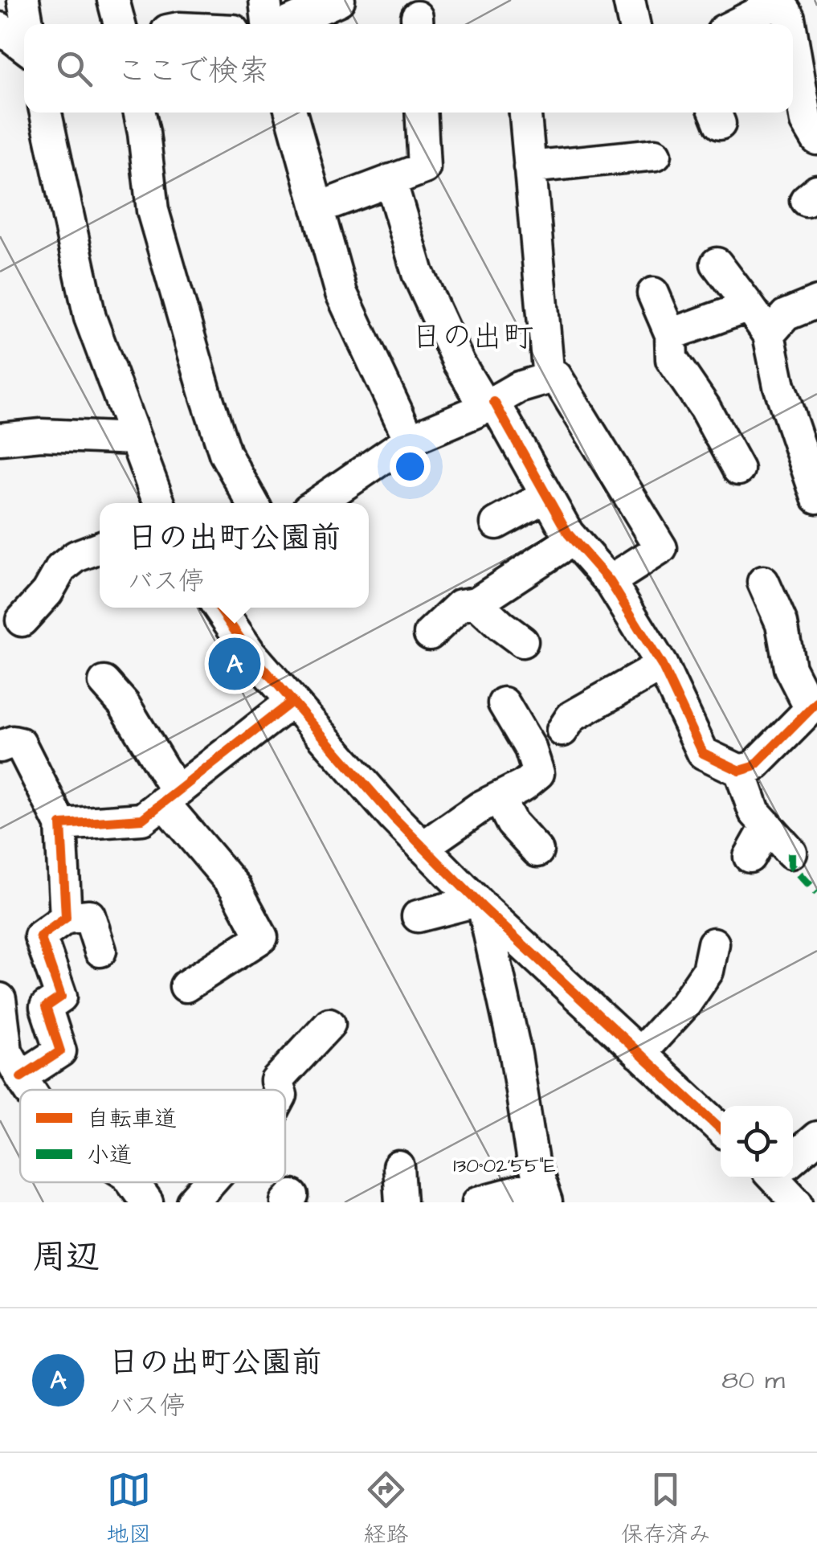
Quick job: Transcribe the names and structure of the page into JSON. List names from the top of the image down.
{
  "districts": ["日の出町"],
  "legend": ["自転車道", "小道"],
  "page": {
    "search": "ここで検索",
    "popup": ["日の出町公園前", "バス停"],
    "pins": "A",
    "heading": "周辺",
    "list": [
      {
        "mark": "A",
        "name": "日の出町公園前",
        "note": "バス停",
        "value": "80 m"
      }
    ],
    "nav": ["地図", "経路", "保存済み"]
  },
  "coordinates": ["130°02'55\"E"]
}
